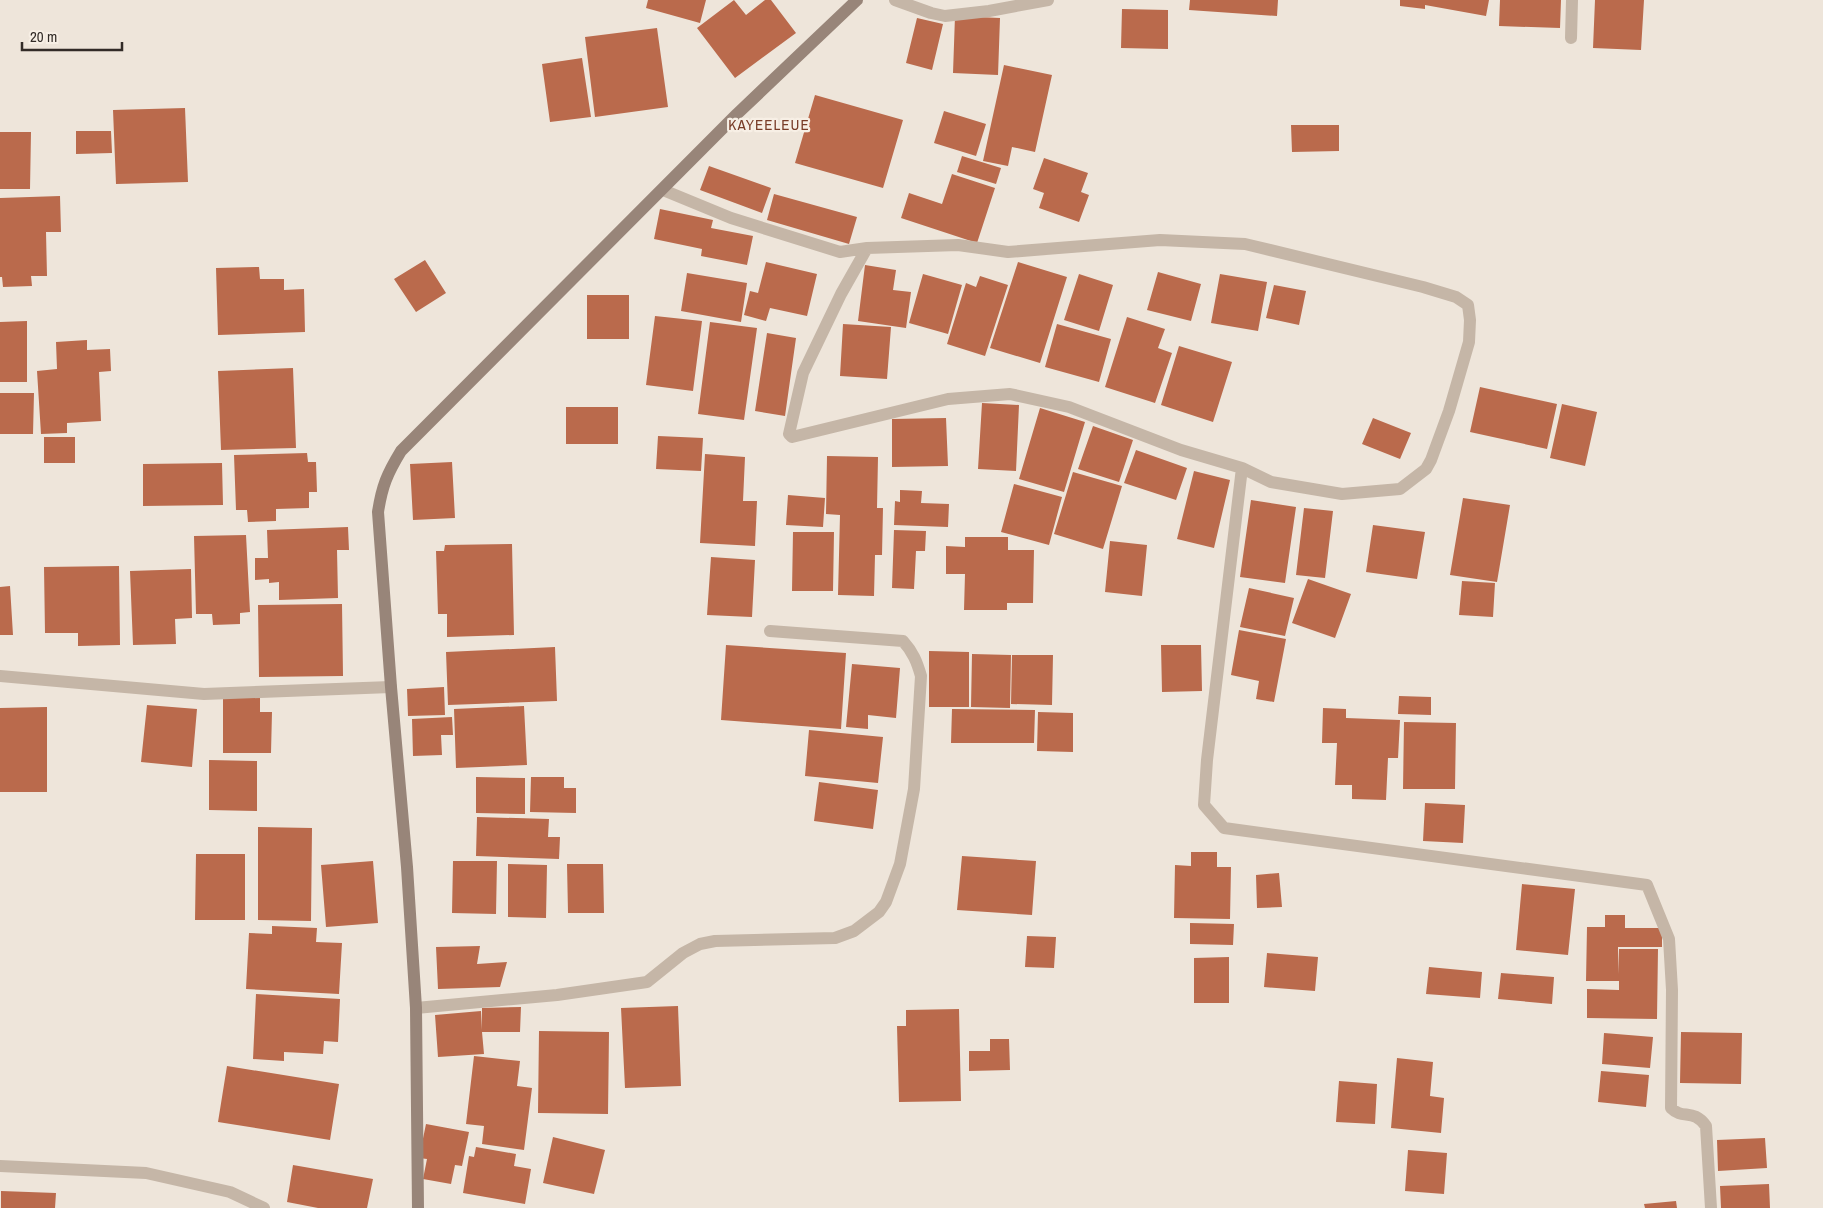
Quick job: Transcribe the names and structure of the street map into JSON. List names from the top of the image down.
{
  "districts": ["KAYEELEUE"],
  "scale_bar": "20 m"
}
